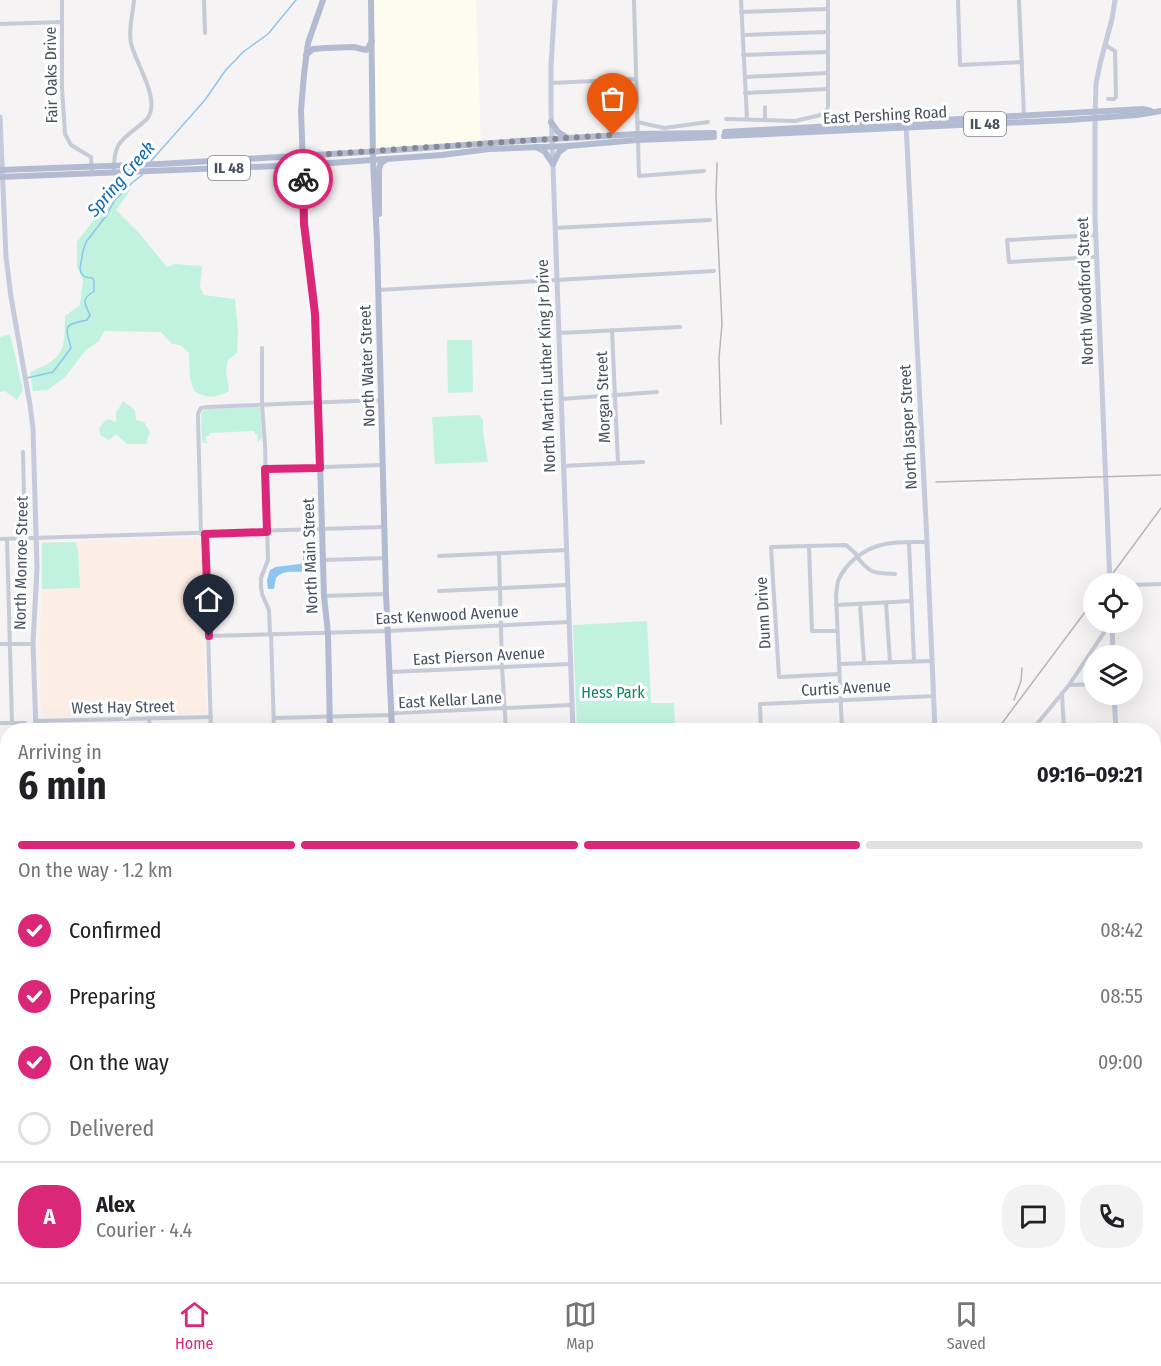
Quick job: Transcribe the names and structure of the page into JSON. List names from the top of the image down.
{
  "streets": {
    "main road": [
      "East Pershing Road",
      "IL 48",
      "North Water Street",
      "North Main Street"
    ],
    "street": [
      "Fair Oaks Drive",
      "North Woodford Street",
      "North Martin Luther King Jr Drive",
      "Morgan Street",
      "North Jasper Street",
      "North Monroe Street",
      "Dunn Drive",
      "East Kenwood Avenue",
      "East Pierson Avenue",
      "Curtis Avenue",
      "East Kellar Lane",
      "West Hay Street"
    ]
  },
  "crossings": [
    ["Fair Oaks Drive", "IL 48"],
    ["East Pershing Road", "North Woodford Street"],
    ["East Pershing Road", "North Jasper Street"],
    ["IL 48", "North Water Street"],
    ["IL 48", "North Martin Luther King Jr Drive"],
    ["IL 48", "North Main Street"],
    ["IL 48", "North Monroe Street"],
    ["North Water Street", "East Kenwood Avenue"],
    ["North Water Street", "East Pierson Avenue"],
    ["North Water Street", "East Kellar Lane"],
    ["North Martin Luther King Jr Drive", "East Kenwood Avenue"],
    ["North Martin Luther King Jr Drive", "East Pierson Avenue"],
    ["North Martin Luther King Jr Drive", "East Kellar Lane"],
    ["North Jasper Street", "Curtis Avenue"],
    ["North Main Street", "East Kenwood Avenue"],
    ["North Main Street", "East Kellar Lane"],
    ["North Monroe Street", "West Hay Street"]
  ],
  "water": ["Spring Creek"],
  "parks": ["Hess Park"],
  "page": {
    "heading": ["6 min", "Arriving in", "09:16–09:21"],
    "panel": ["Alex", "Courier · 4.4"],
    "bar": "On the way · 1.2 km",
    "list": [
      ["Confirmed", "08:42"],
      ["Preparing", "08:55"],
      ["On the way", "09:00"],
      "Delivered"
    ],
    "round": "A",
    "tabs": ["Home", "Map", "Saved"]
  }
}
